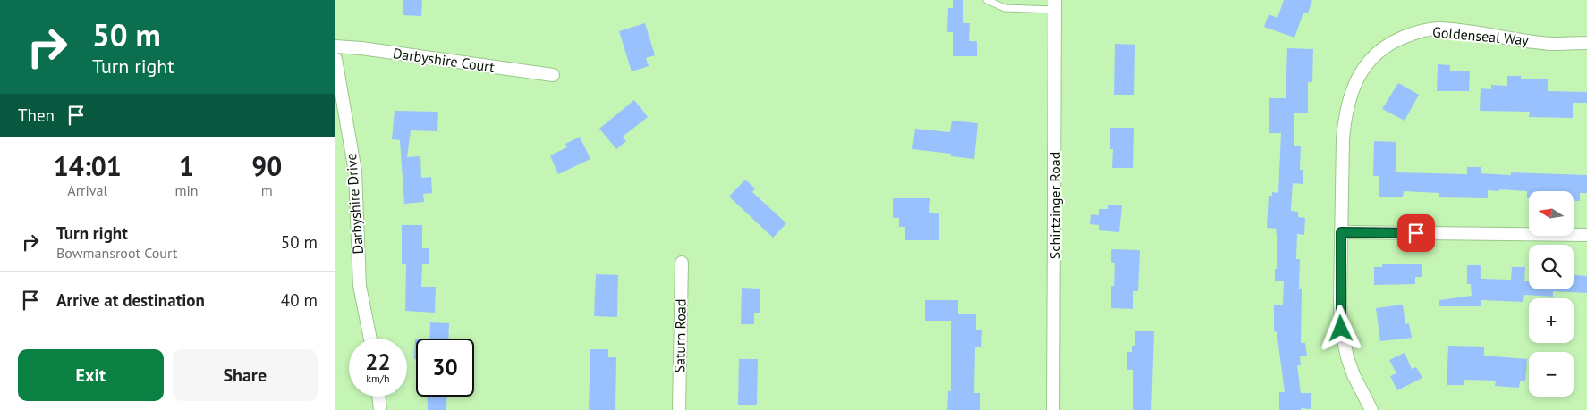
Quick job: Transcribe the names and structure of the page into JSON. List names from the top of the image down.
{
  "streets": {
    "street": [
      "Goldenseal Way",
      "Darbyshire Court",
      "Darbyshire Drive",
      "Schirtzinger Road",
      "Saturn Road"
    ]
  },
  "north": "left",
  "page": {
    "turn": ["50 m", "Turn right"],
    "then": "Then",
    "eta": [
      "14:01",
      "Arrival",
      "1",
      "min",
      "90",
      "m"
    ],
    "map_buttons": ["+", "−"],
    "list": [
      {
        "name": "Turn right",
        "note": "Bowmansroot Court",
        "value": "50 m"
      },
      {
        "name": "Arrive at destination",
        "value": "40 m"
      }
    ],
    "speed": "22 km/h",
    "limit": "30",
    "buttons": ["Exit", "Share"]
  }
}
